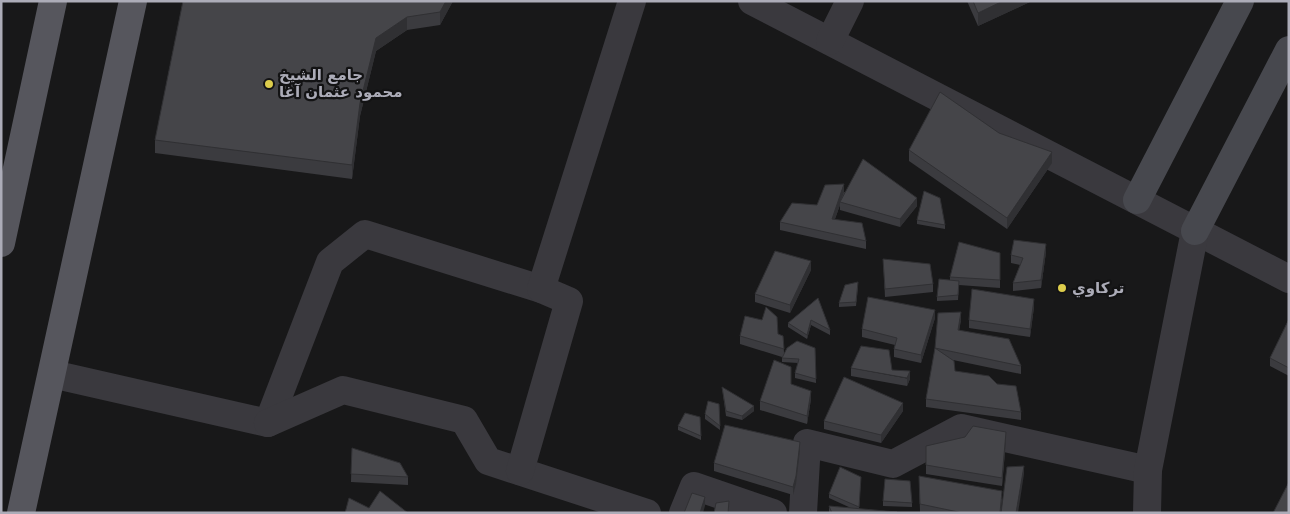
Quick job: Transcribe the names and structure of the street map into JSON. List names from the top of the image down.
{
  "places": ["جامع الشيخ محمود عثمان آغا", "تركاوي"]
}
